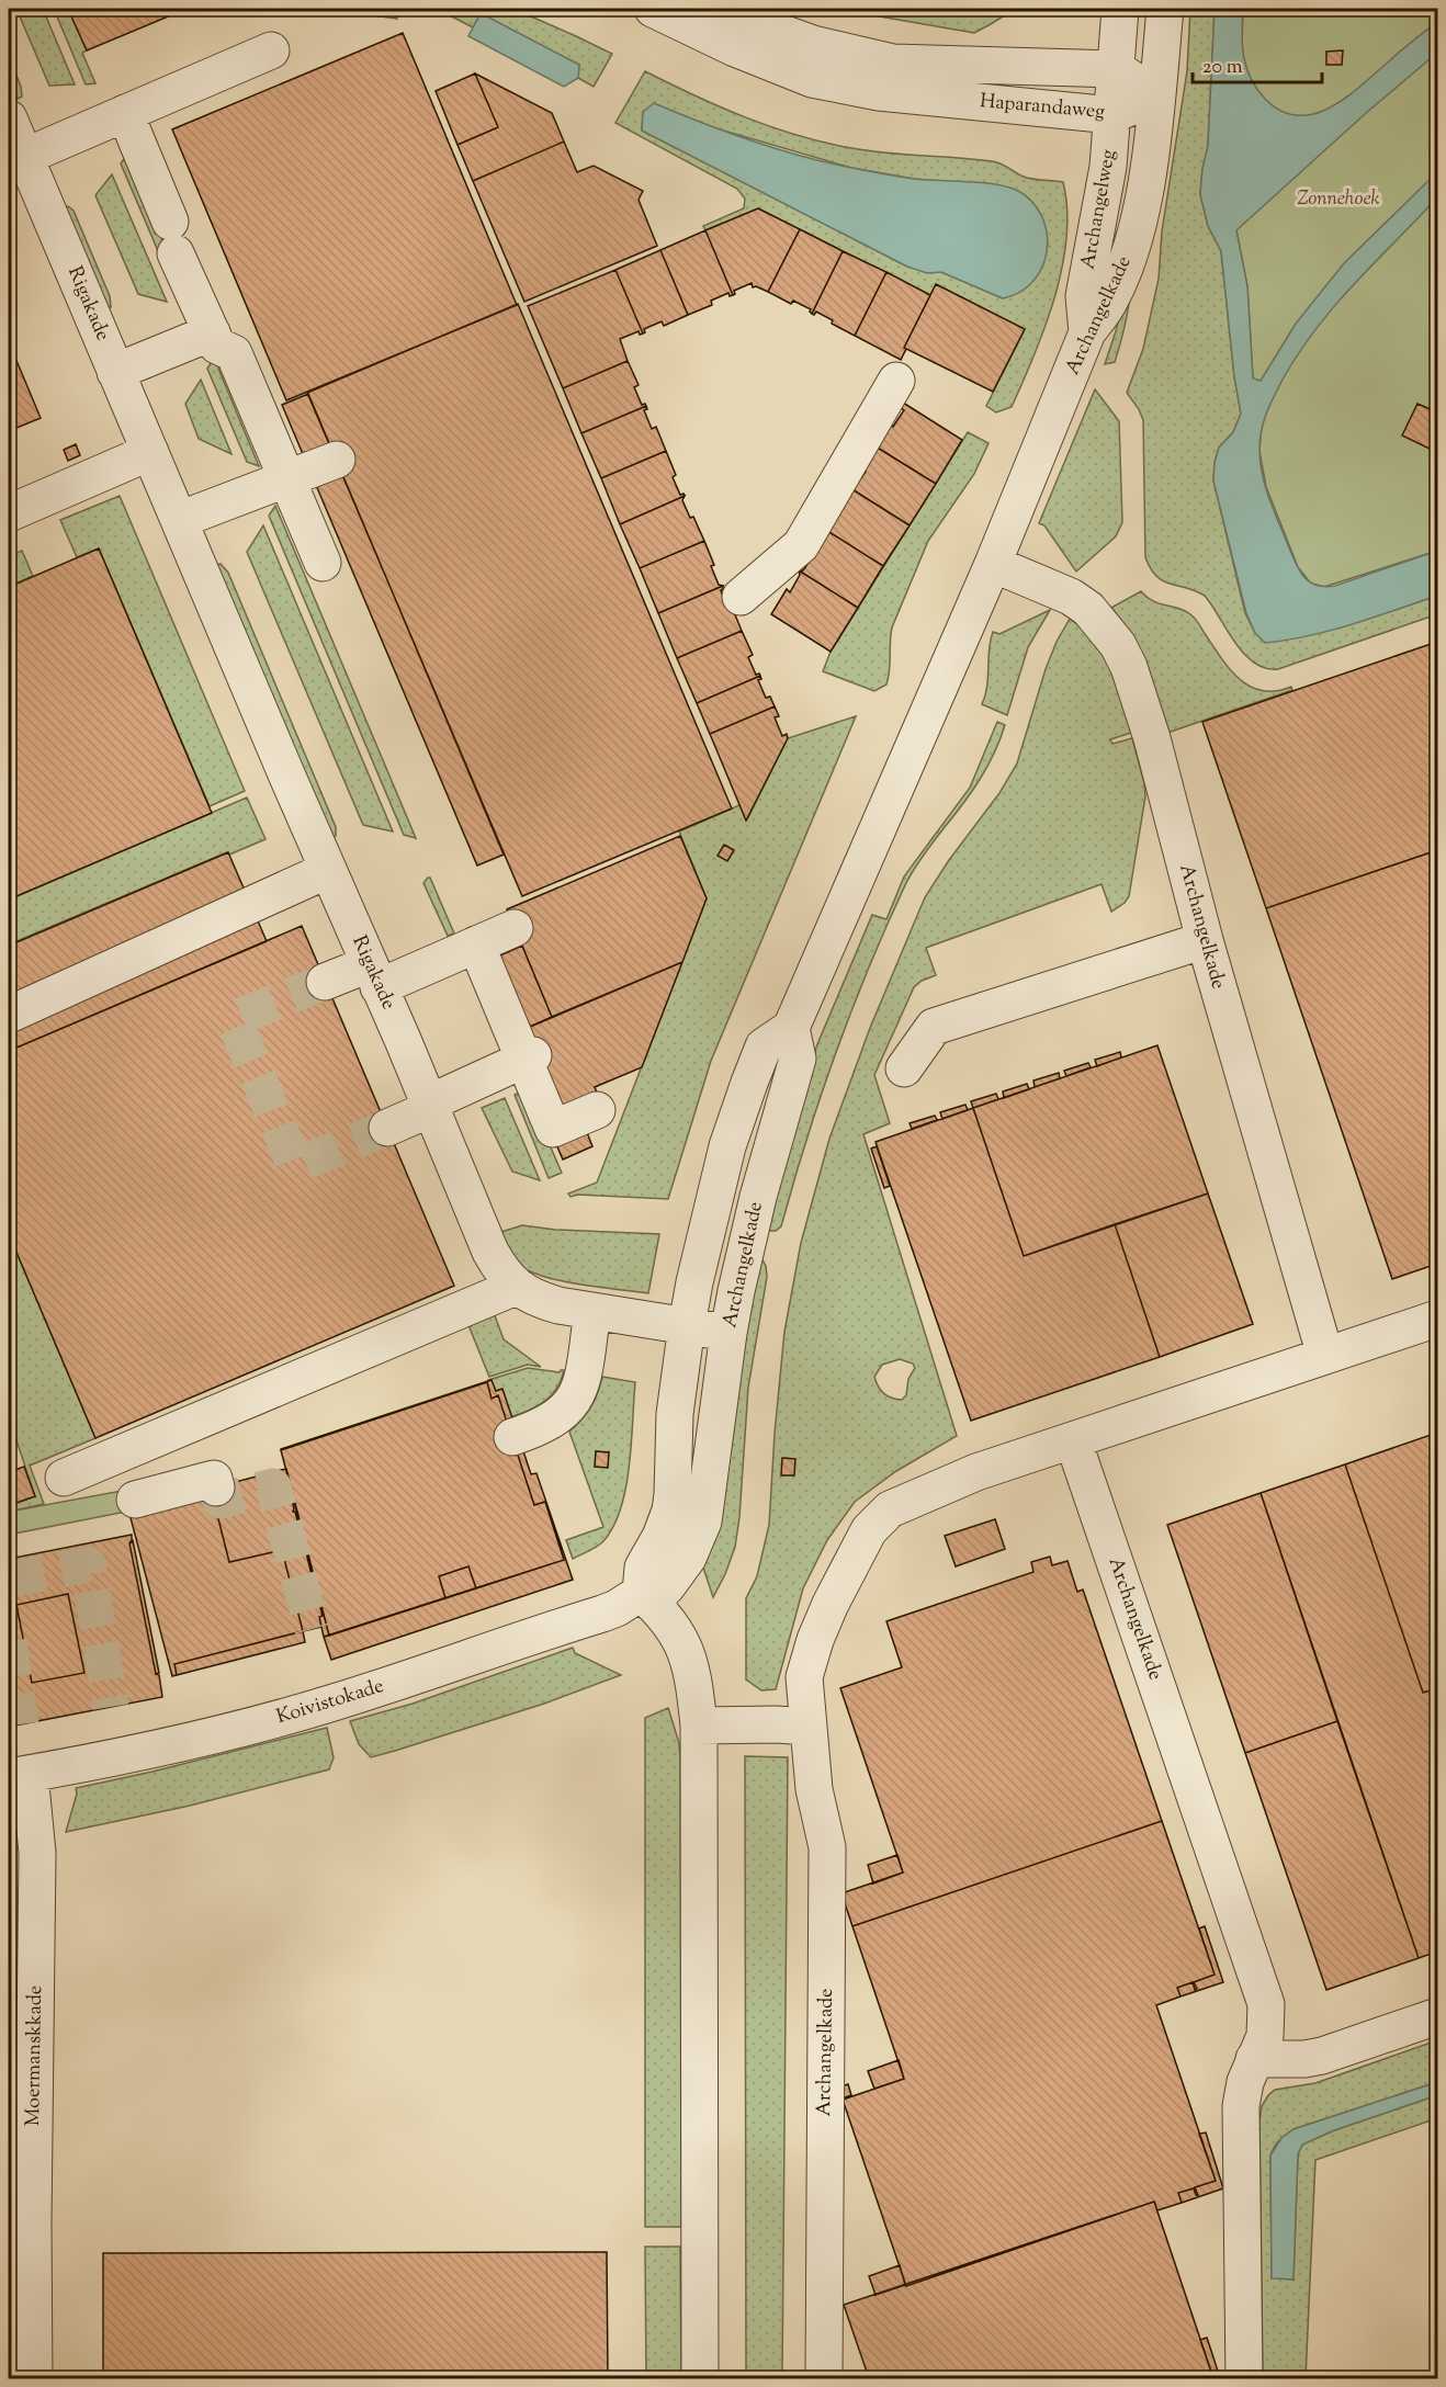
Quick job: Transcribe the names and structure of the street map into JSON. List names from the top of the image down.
{
  "streets": {
    "street": [
      "Haparandaweg",
      "Archangelweg",
      "Rigakade",
      "Archangelkade",
      "Koivistokade",
      "Moermanskkade"
    ]
  },
  "crossings": [
    ["Haparandaweg", "Archangelweg"],
    ["Haparandaweg", "Archangelkade"],
    ["Archangelweg", "Archangelkade"],
    ["Rigakade", "Archangelkade"],
    ["Archangelkade", "Koivistokade"],
    ["Koivistokade", "Moermanskkade"]
  ],
  "parks": ["Zonnehoek"],
  "scale_bar": "20 m"
}
